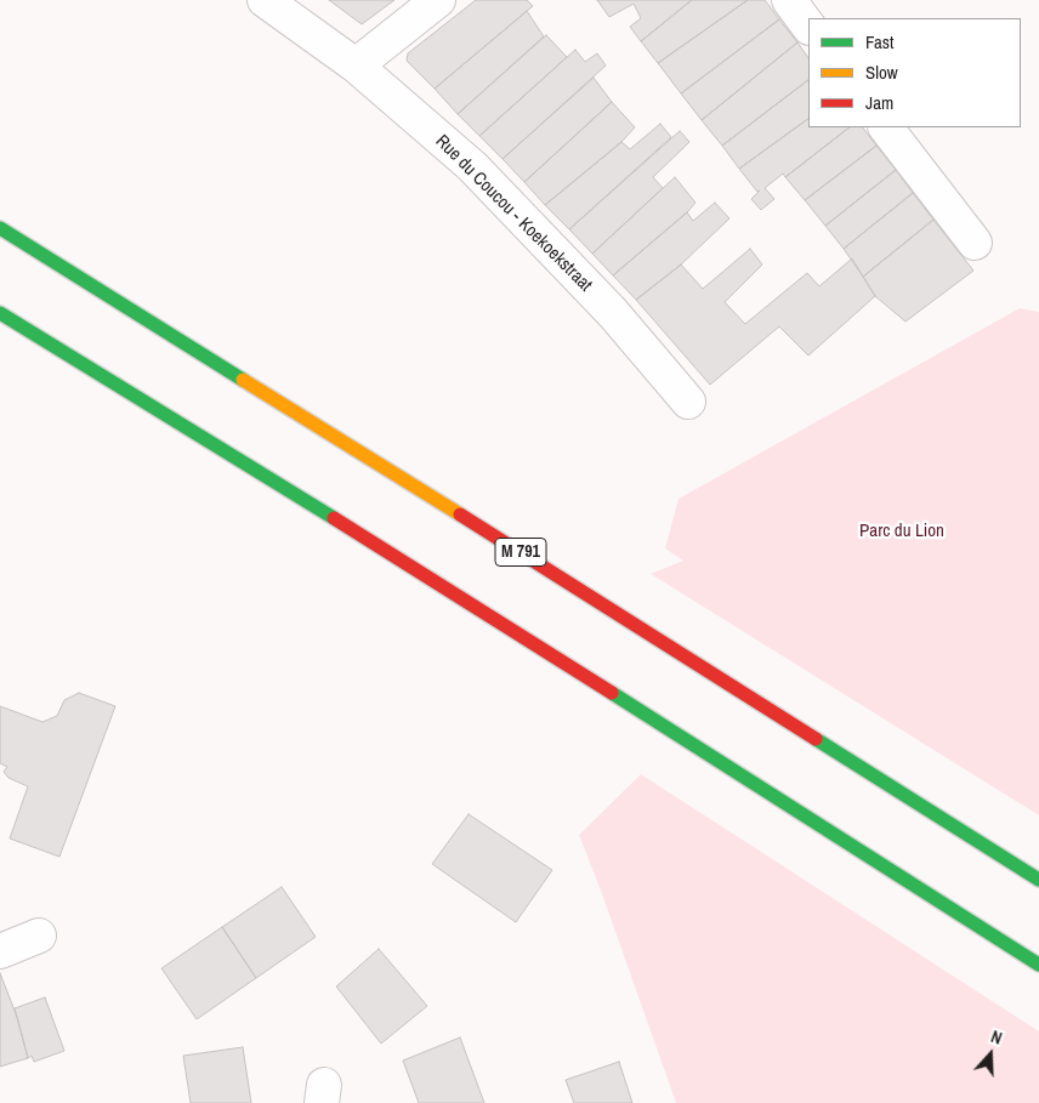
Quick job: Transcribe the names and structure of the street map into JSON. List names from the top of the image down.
{
  "streets": {
    "main road": ["M 791"],
    "street": ["Rue du Coucou - Koekoekstraat"]
  },
  "parks": ["Parc du Lion"],
  "legend": ["Fast", "Slow", "Jam"],
  "north": "top"
}
